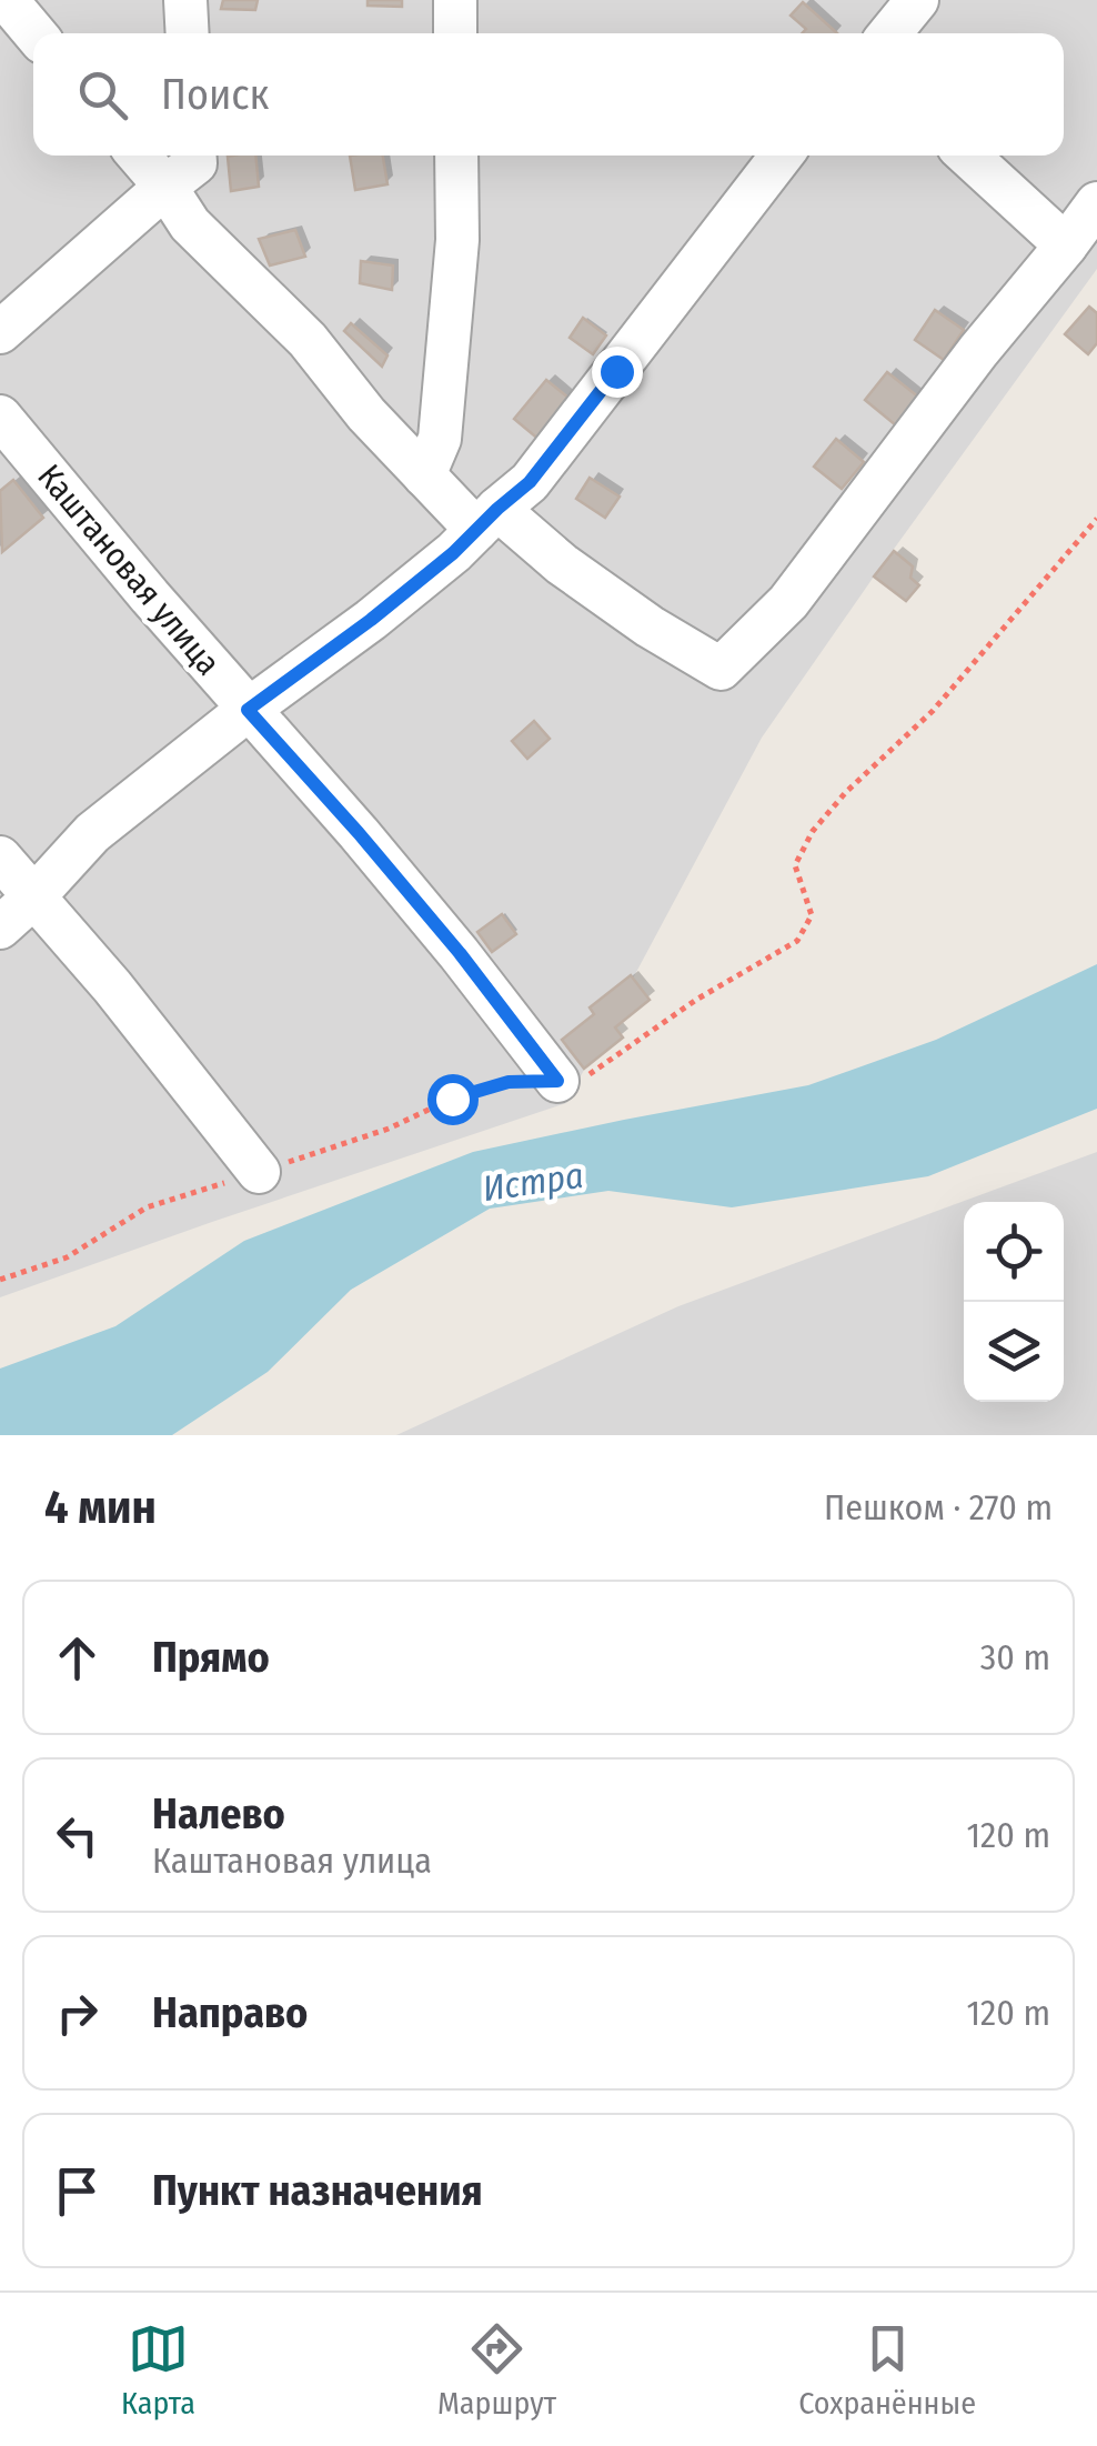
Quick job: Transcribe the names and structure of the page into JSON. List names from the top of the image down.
{
  "streets": {
    "street": ["Каштановая улица"]
  },
  "water": ["Истра"],
  "page": {
    "search": "Поиск",
    "heading": ["4 мин", "Пешком · 270 m"],
    "list": [
      ["Прямо", "30 m"],
      ["Налево", "Каштановая улица", "120 m"],
      ["Направо", "120 m"],
      "Пункт назначения"
    ],
    "nav": ["Карта", "Маршрут", "Сохранённые"]
  }
}
